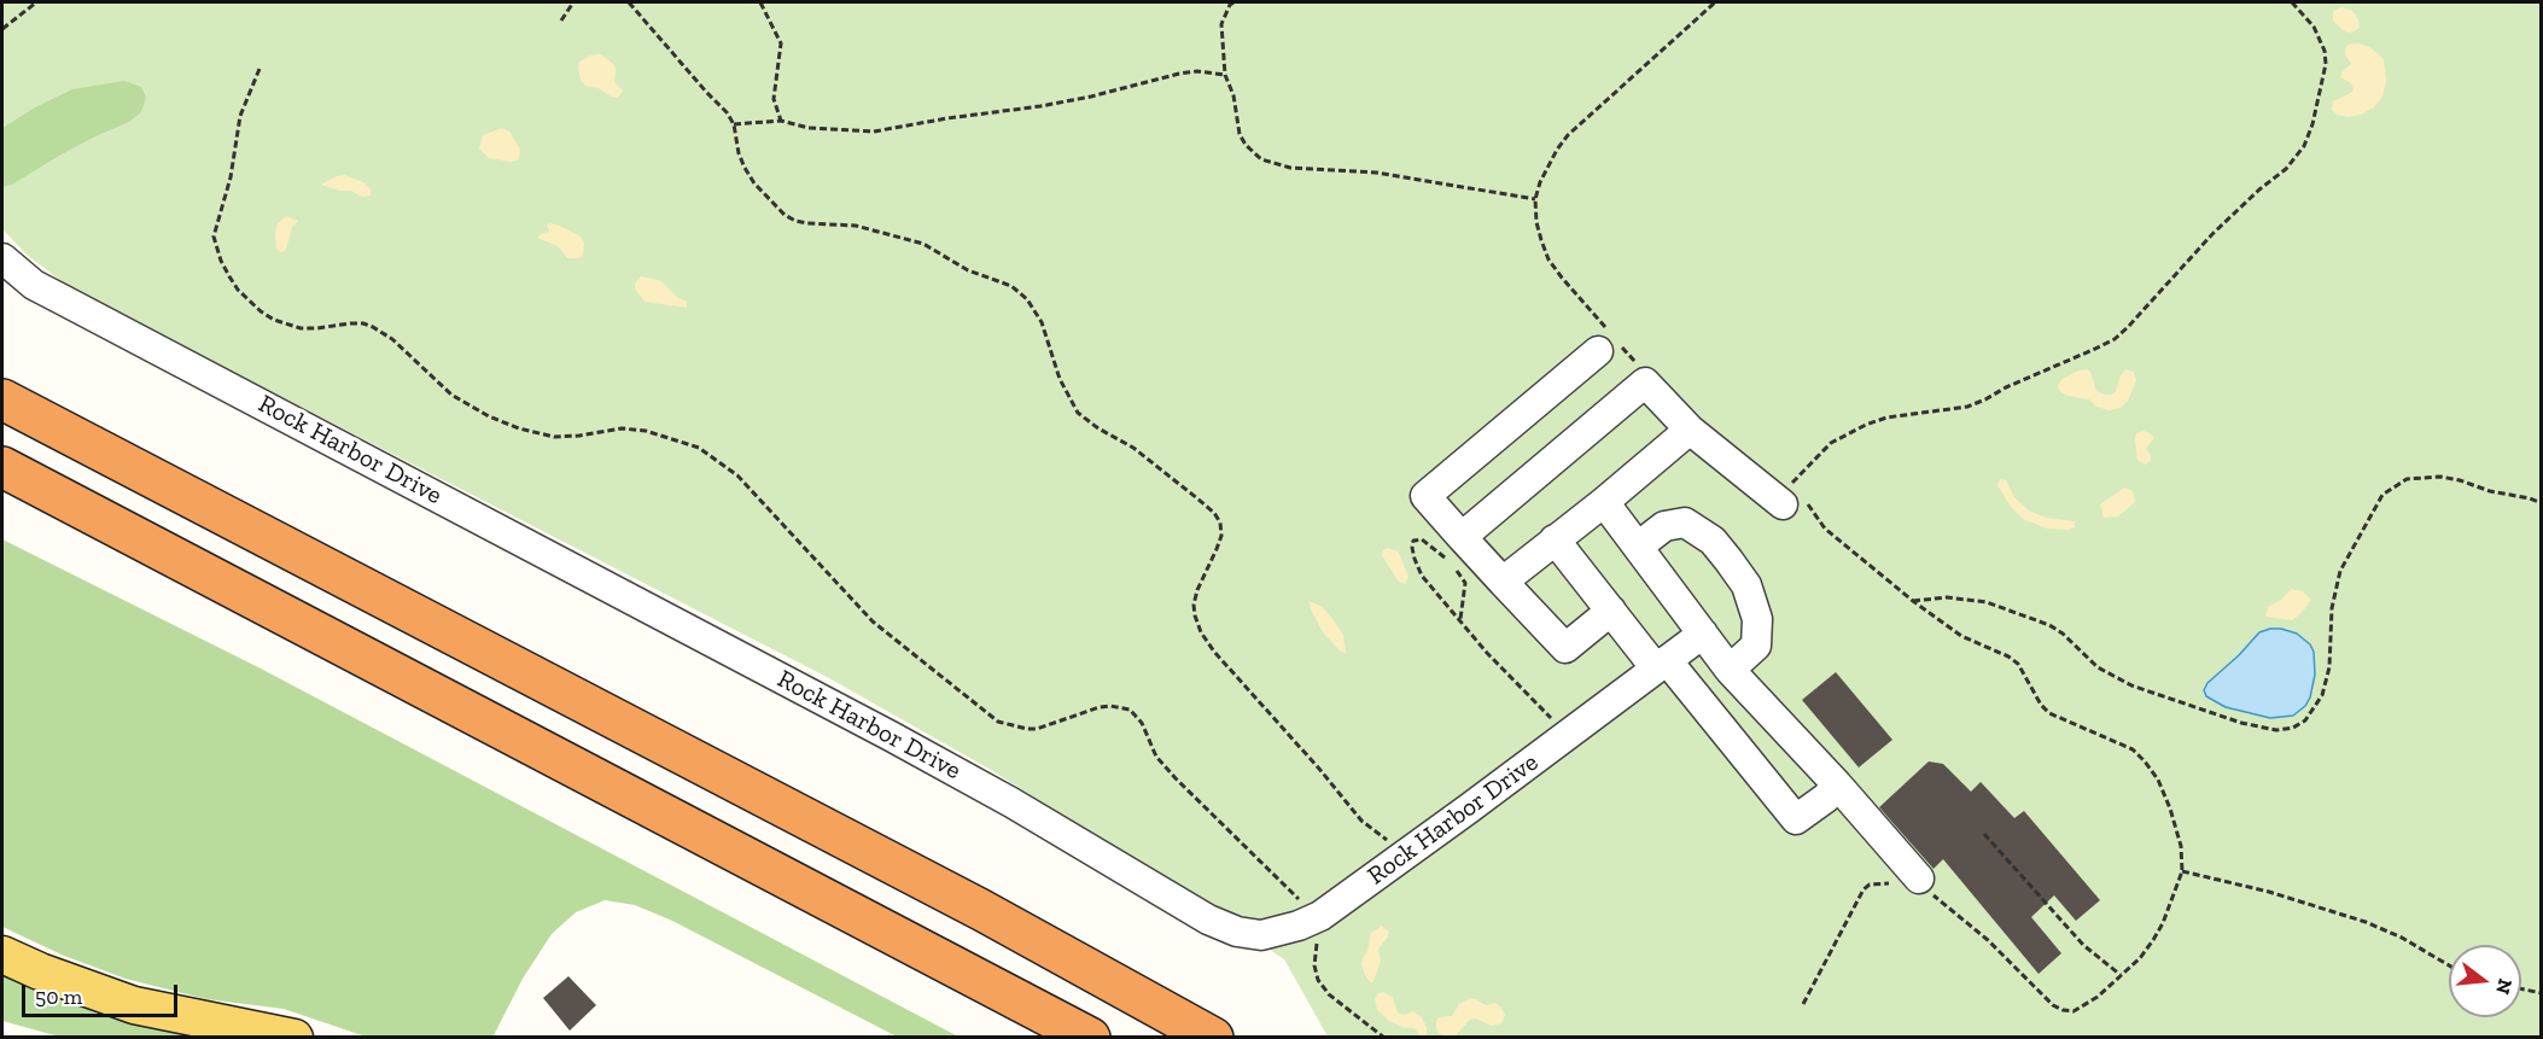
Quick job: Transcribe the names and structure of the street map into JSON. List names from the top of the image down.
{
  "streets": {
    "street": ["Rock Harbor Drive"]
  },
  "scale_bar": "50 m",
  "north": "right"
}
